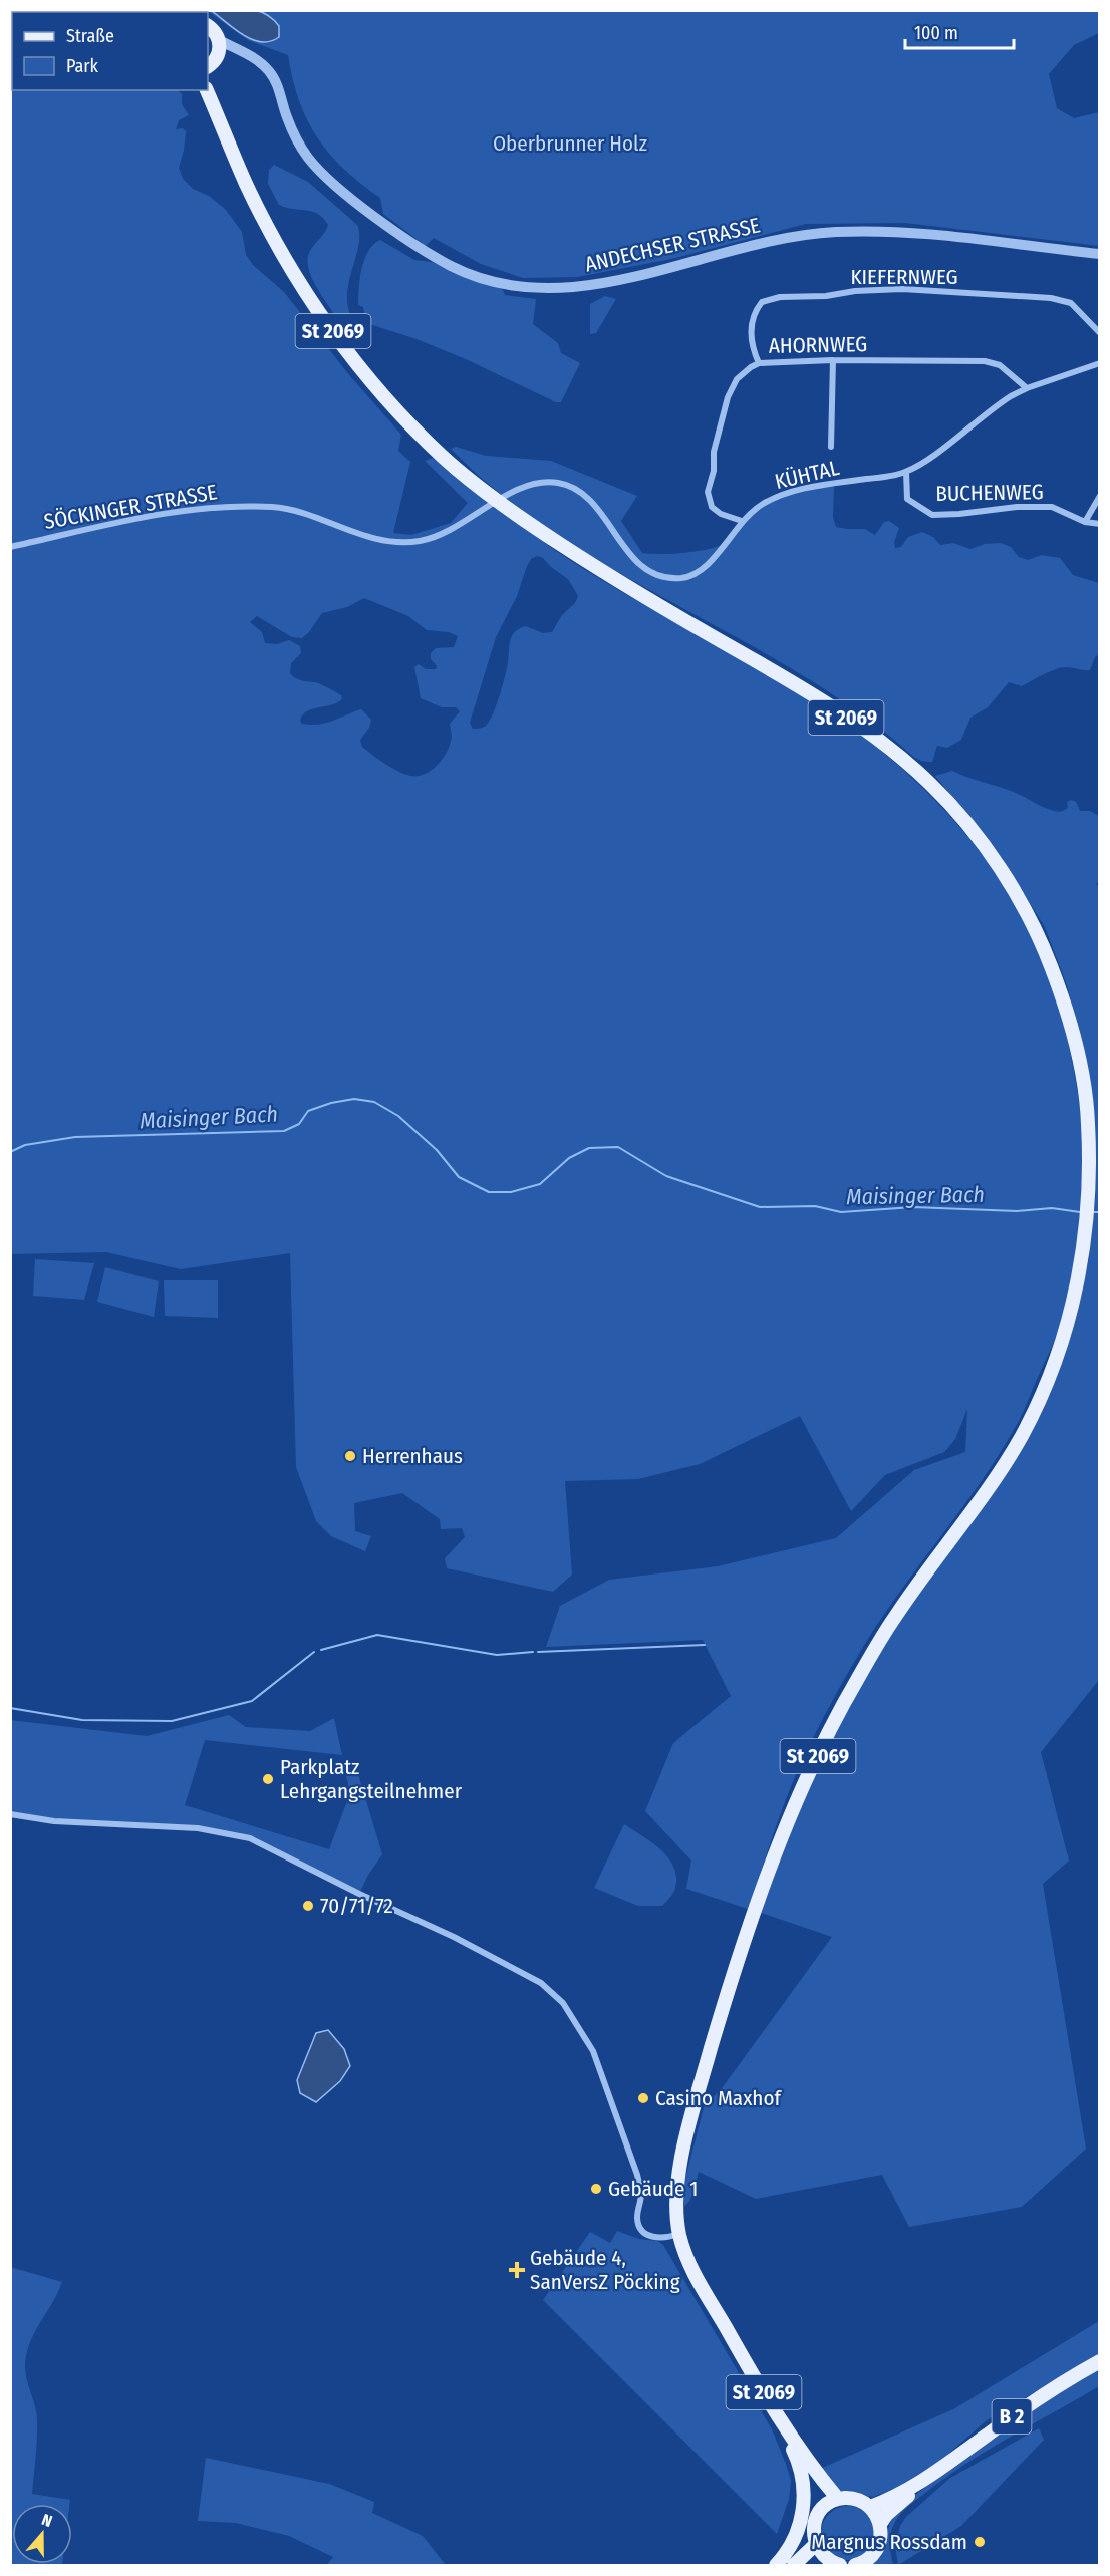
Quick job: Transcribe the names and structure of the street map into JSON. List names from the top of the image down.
{
  "streets": {
    "main road": ["St 2069", "B 2"],
    "street": [
      "ANDECHSER STRASSE",
      "KIEFERNWEG",
      "AHORNWEG",
      "KÜHTAL",
      "BUCHENWEG",
      "SÖCKINGER STRASSE"
    ]
  },
  "crossings": [
    ["KIEFERNWEG", "AHORNWEG"],
    ["AHORNWEG", "KÜHTAL"],
    ["KÜHTAL", "BUCHENWEG"],
    ["KÜHTAL", "SÖCKINGER STRASSE"]
  ],
  "water": ["Maisinger Bach"],
  "parks": ["Oberbrunner Holz"],
  "places": {
    "other": [
      "Herrenhaus",
      "Parkplatz Lehrgangsteilnehmer",
      "70/71/72",
      "Casino Maxhof",
      "Gebäude 1",
      "Margnus Rossdam"
    ],
    "health": ["Gebäude 4, SanVersZ Pöcking"]
  },
  "legend": ["Straße", "Park"],
  "scale_bar": "100 m",
  "north": "top"
}
